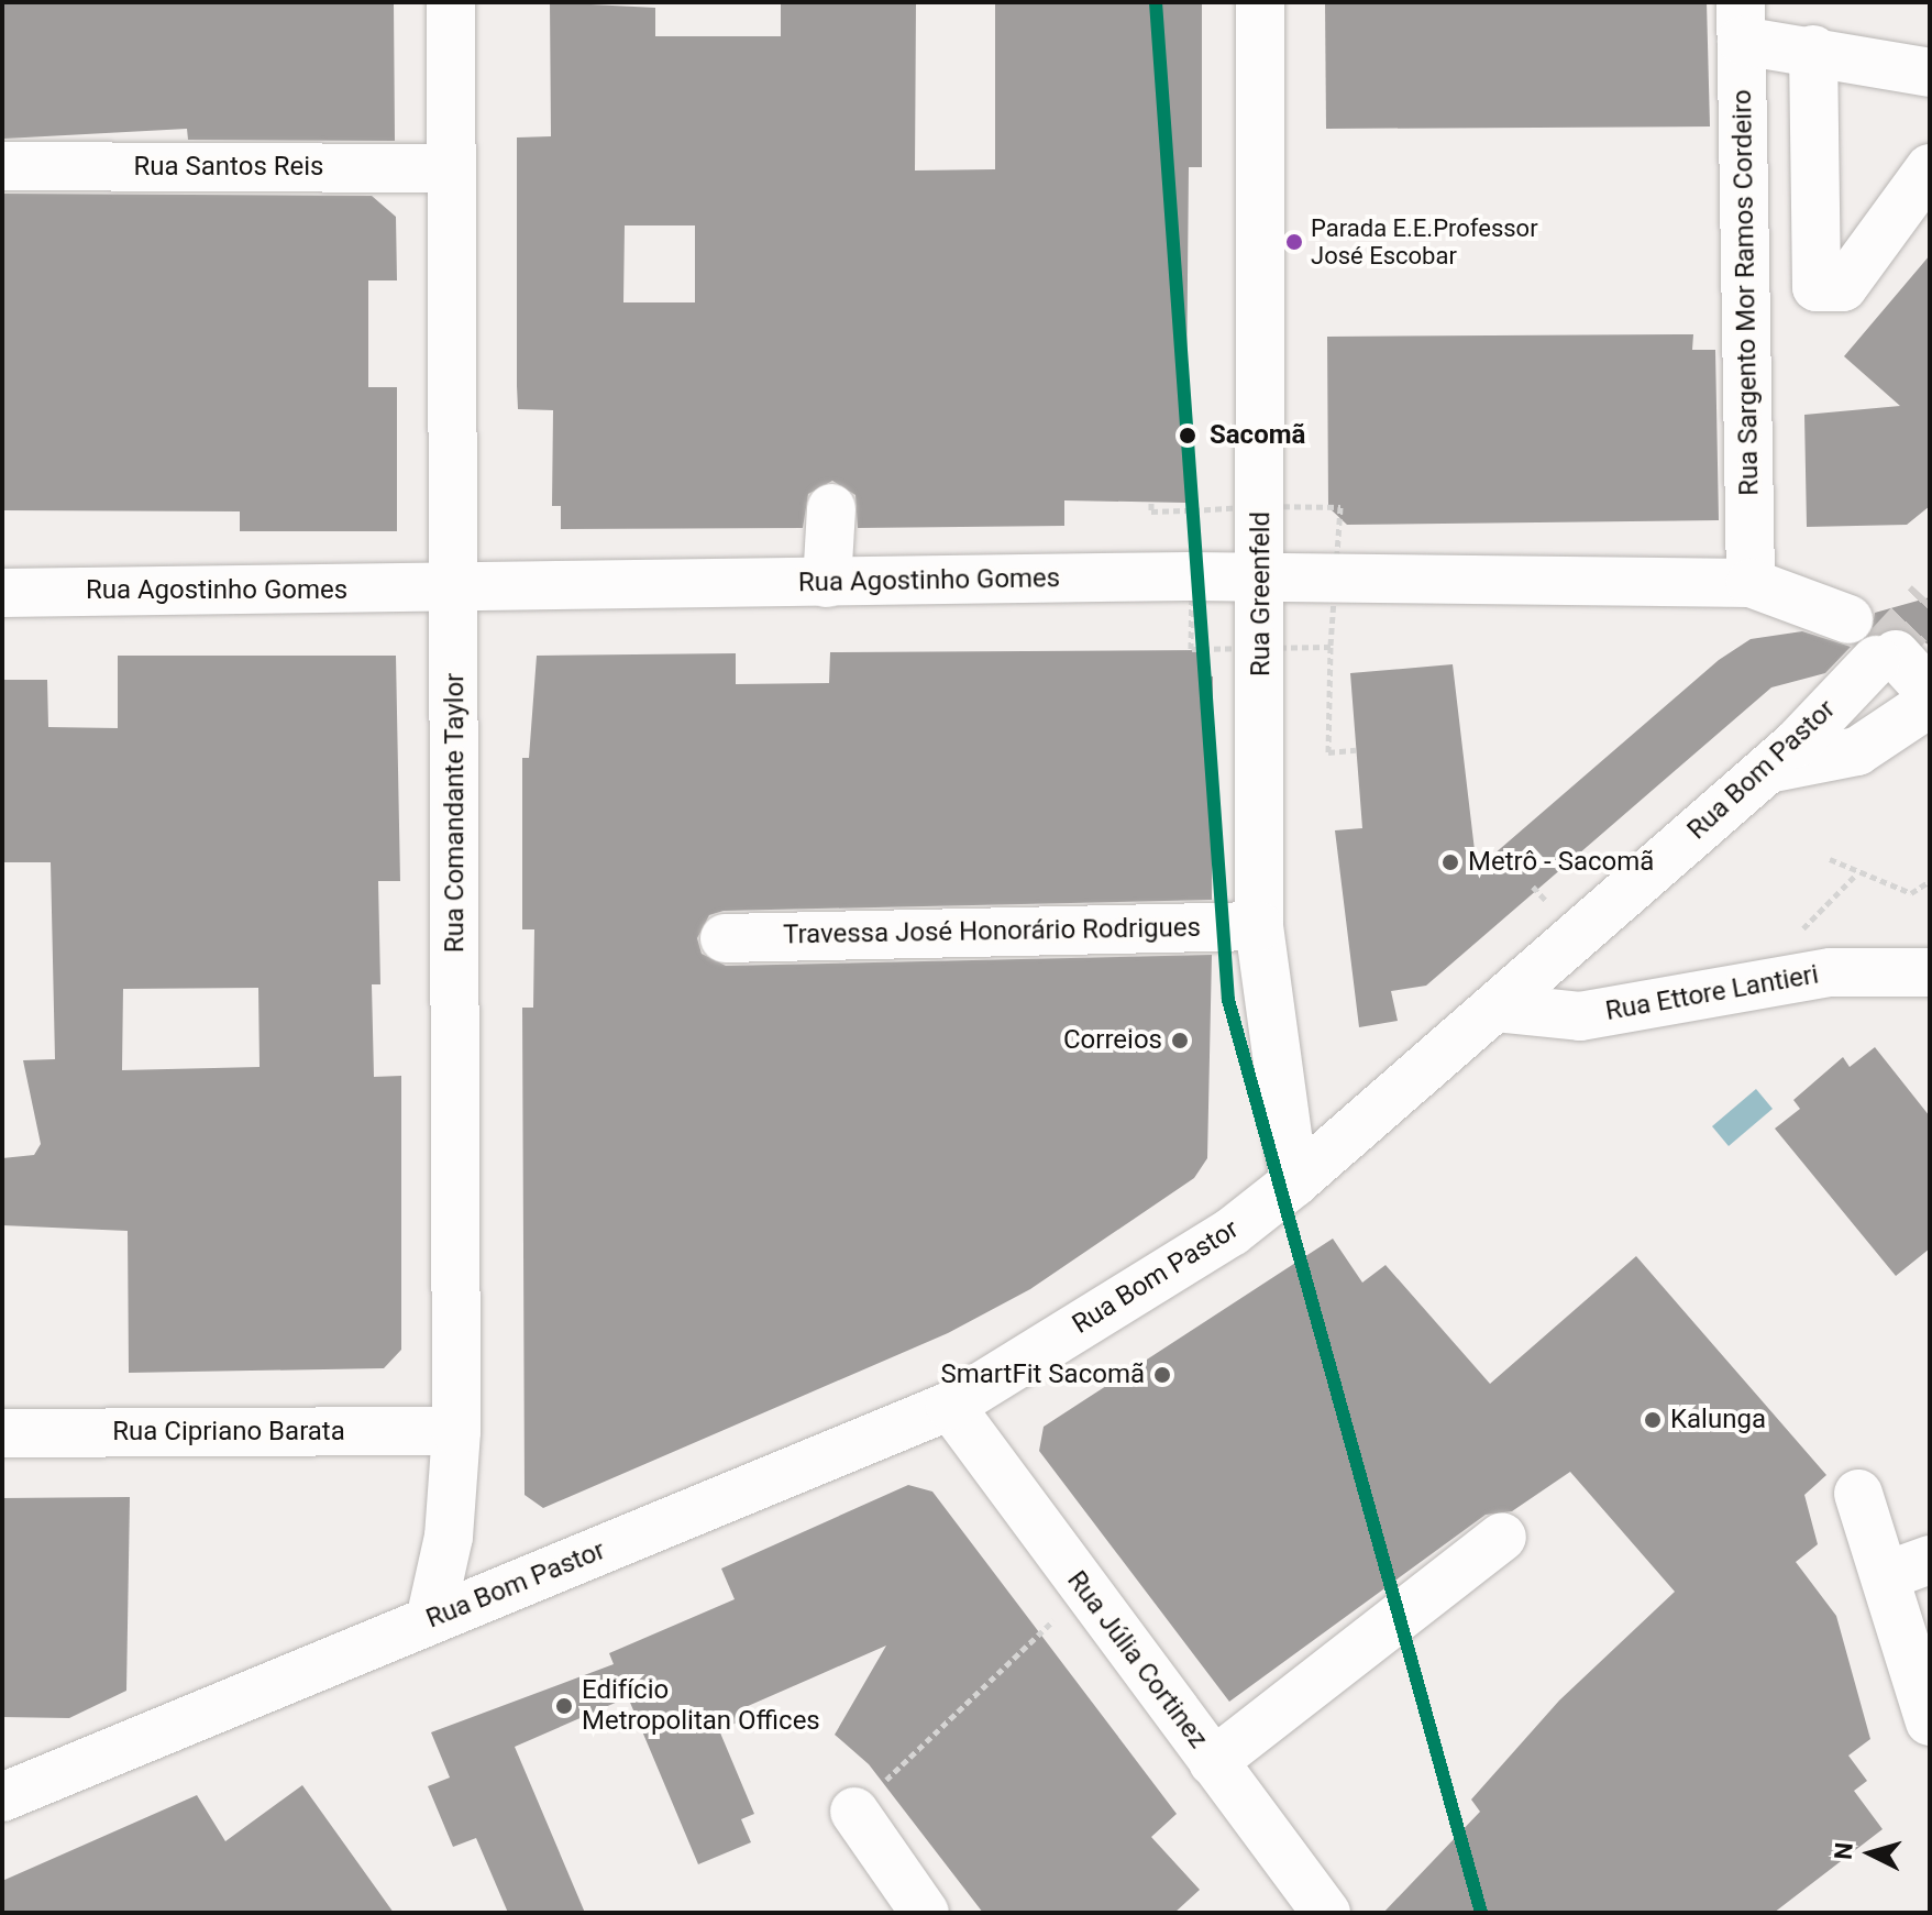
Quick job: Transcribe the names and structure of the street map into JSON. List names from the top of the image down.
{
  "streets": {
    "street": [
      "Rua Santos Reis",
      "Rua Sargento Mor Ramos Cordeiro",
      "Rua Agostinho Gomes",
      "Rua Greenfeld",
      "Rua Bom Pastor",
      "Rua Comandante Taylor",
      "Travessa José Honorário Rodrigues",
      "Rua Ettore Lantieri",
      "Rua Cipriano Barata",
      "Rua Júlia Cortinez"
    ]
  },
  "crossings": [
    ["Rua Santos Reis", "Rua Comandante Taylor"],
    ["Rua Sargento Mor Ramos Cordeiro", "Rua Agostinho Gomes"],
    ["Rua Agostinho Gomes", "Rua Greenfeld"],
    ["Rua Agostinho Gomes", "Rua Comandante Taylor"],
    ["Rua Greenfeld", "Rua Bom Pastor"],
    ["Rua Greenfeld", "Travessa José Honorário Rodrigues"],
    ["Rua Bom Pastor", "Rua Comandante Taylor"],
    ["Rua Bom Pastor", "Rua Ettore Lantieri"],
    ["Rua Bom Pastor", "Rua Júlia Cortinez"],
    ["Rua Comandante Taylor", "Rua Cipriano Barata"]
  ],
  "places": [
    "Parada E.E.Professor José Escobar",
    "Sacomã",
    "Metrô - Sacomã",
    "Correios",
    "SmartFit Sacomã",
    "Kalunga",
    "Edifício Metropolitan Offices"
  ],
  "north": "left"
}
